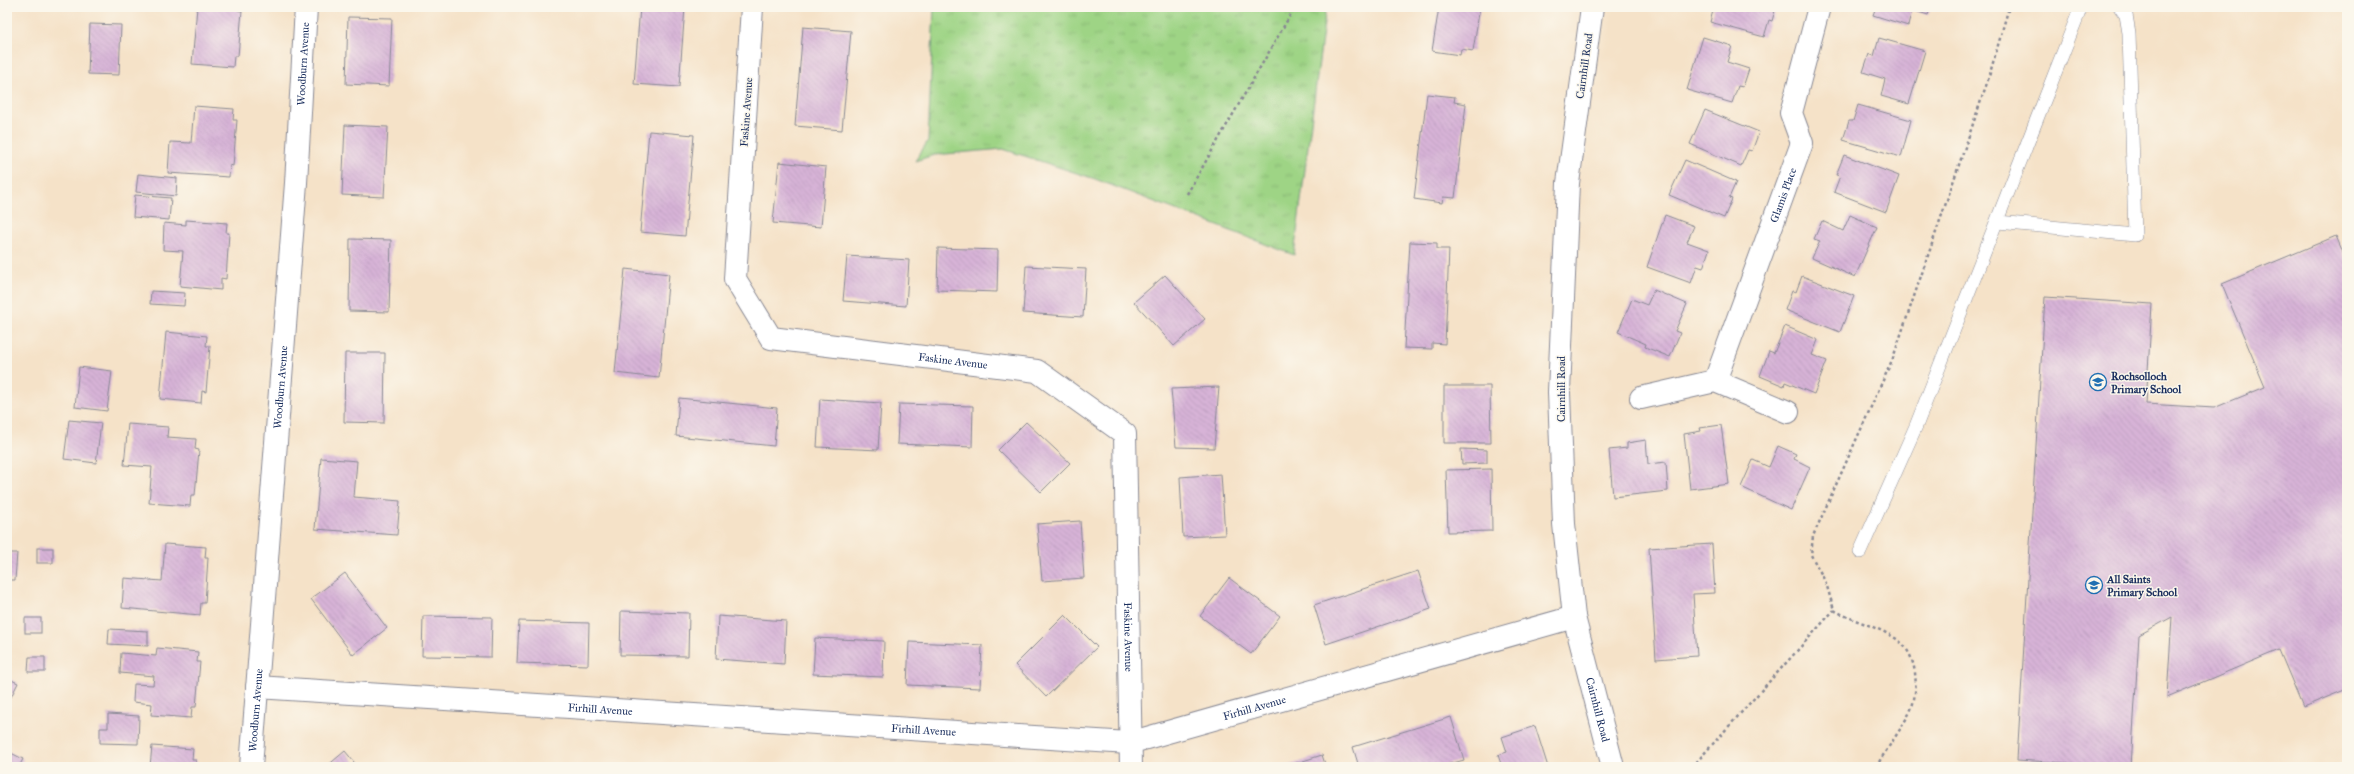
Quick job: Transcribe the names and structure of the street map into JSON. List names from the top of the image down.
{
  "streets": {
    "street": [
      "Woodburn Avenue",
      "Cairnhill Road",
      "Faskine Avenue",
      "Glamis Place",
      "Firhill Avenue"
    ]
  },
  "crossings": [
    ["Woodburn Avenue", "Firhill Avenue"],
    ["Cairnhill Road", "Firhill Avenue"],
    ["Faskine Avenue", "Firhill Avenue"]
  ],
  "places": {
    "school or university": ["Rochsolloch Primary School", "All Saints Primary School"]
  }
}
